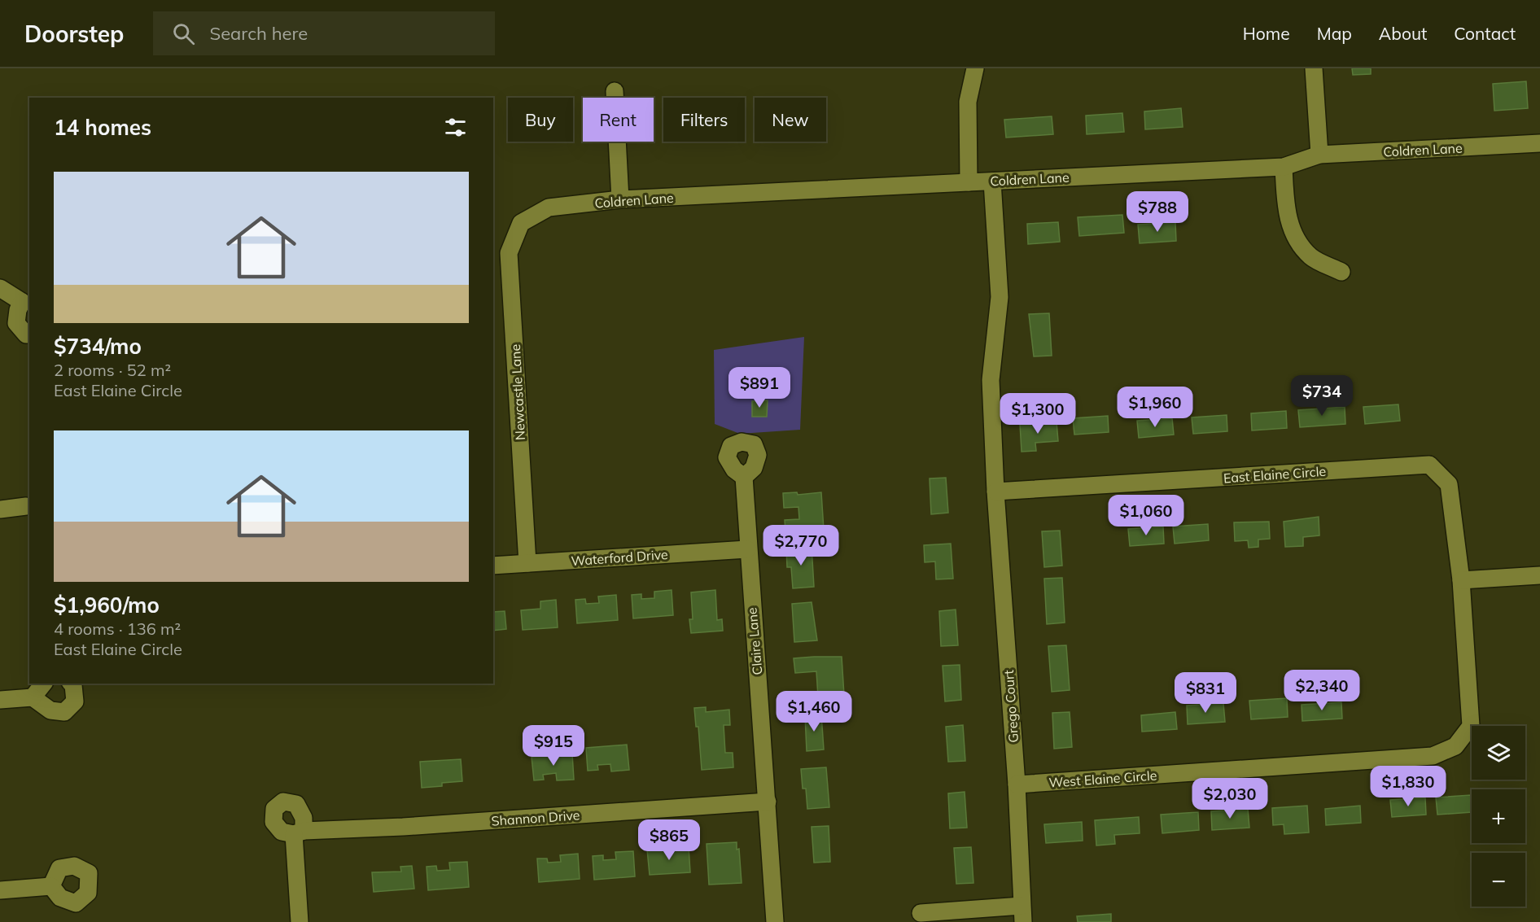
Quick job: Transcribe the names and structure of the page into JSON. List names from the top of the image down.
{
  "streets": {
    "street": [
      "Coldren Lane",
      "Newcastle Lane",
      "East Elaine Circle",
      "Waterford Drive",
      "Claire Lane",
      "Grego Court",
      "West Elaine Circle",
      "Shannon Drive"
    ]
  },
  "crossings": [
    ["Coldren Lane", "Newcastle Lane"],
    ["Coldren Lane", "Grego Court"],
    ["Newcastle Lane", "Waterford Drive"],
    ["East Elaine Circle", "Grego Court"],
    ["East Elaine Circle", "West Elaine Circle"],
    ["Waterford Drive", "Claire Lane"],
    ["Claire Lane", "Shannon Drive"],
    ["Grego Court", "West Elaine Circle"]
  ],
  "page": {
    "header": "Doorstep",
    "search": "Search here",
    "nav": [
      "Home",
      "Map",
      "About",
      "Contact"
    ],
    "chip": [
      "Buy",
      "Rent",
      "Filters",
      "New"
    ],
    "heading": "14 homes",
    "list": [
      {
        "name": "$734/mo",
        "note": "2 rooms · 52 m² · East Elaine Circle"
      },
      {
        "name": "$1,960/mo",
        "note": "4 rooms · 136 m² · East Elaine Circle"
      }
    ],
    "price": [
      "$788",
      "$891",
      "$734",
      "$1,960",
      "$1,300",
      "$1,060",
      "$2,770",
      "$2,340",
      "$831",
      "$1,460",
      "$915",
      "$1,830",
      "$2,030",
      "$865"
    ],
    "map_buttons": ["+", "−"]
  }
}
